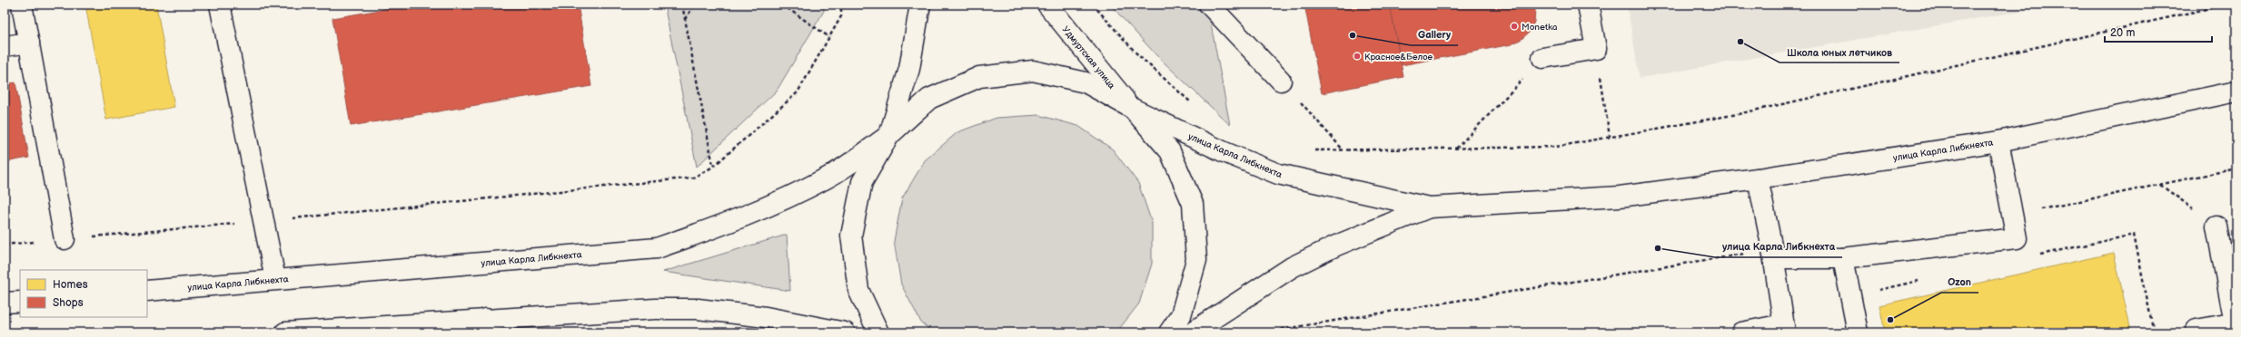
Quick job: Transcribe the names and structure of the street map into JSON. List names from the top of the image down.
{
  "streets": {
    "main road": ["Удмуртская улица", "улица Карла Либкнехта"]
  },
  "crossings": [
    ["Удмуртская улица", "улица Карла Либкнехта"]
  ],
  "places": [
    "Monetka",
    "Gallery",
    "Школа юных летчиков",
    "Красное&Белое",
    "улица Карла Либкнехта",
    "Ozon"
  ],
  "legend": ["Homes", "Shops"],
  "scale_bar": "20 m"
}
